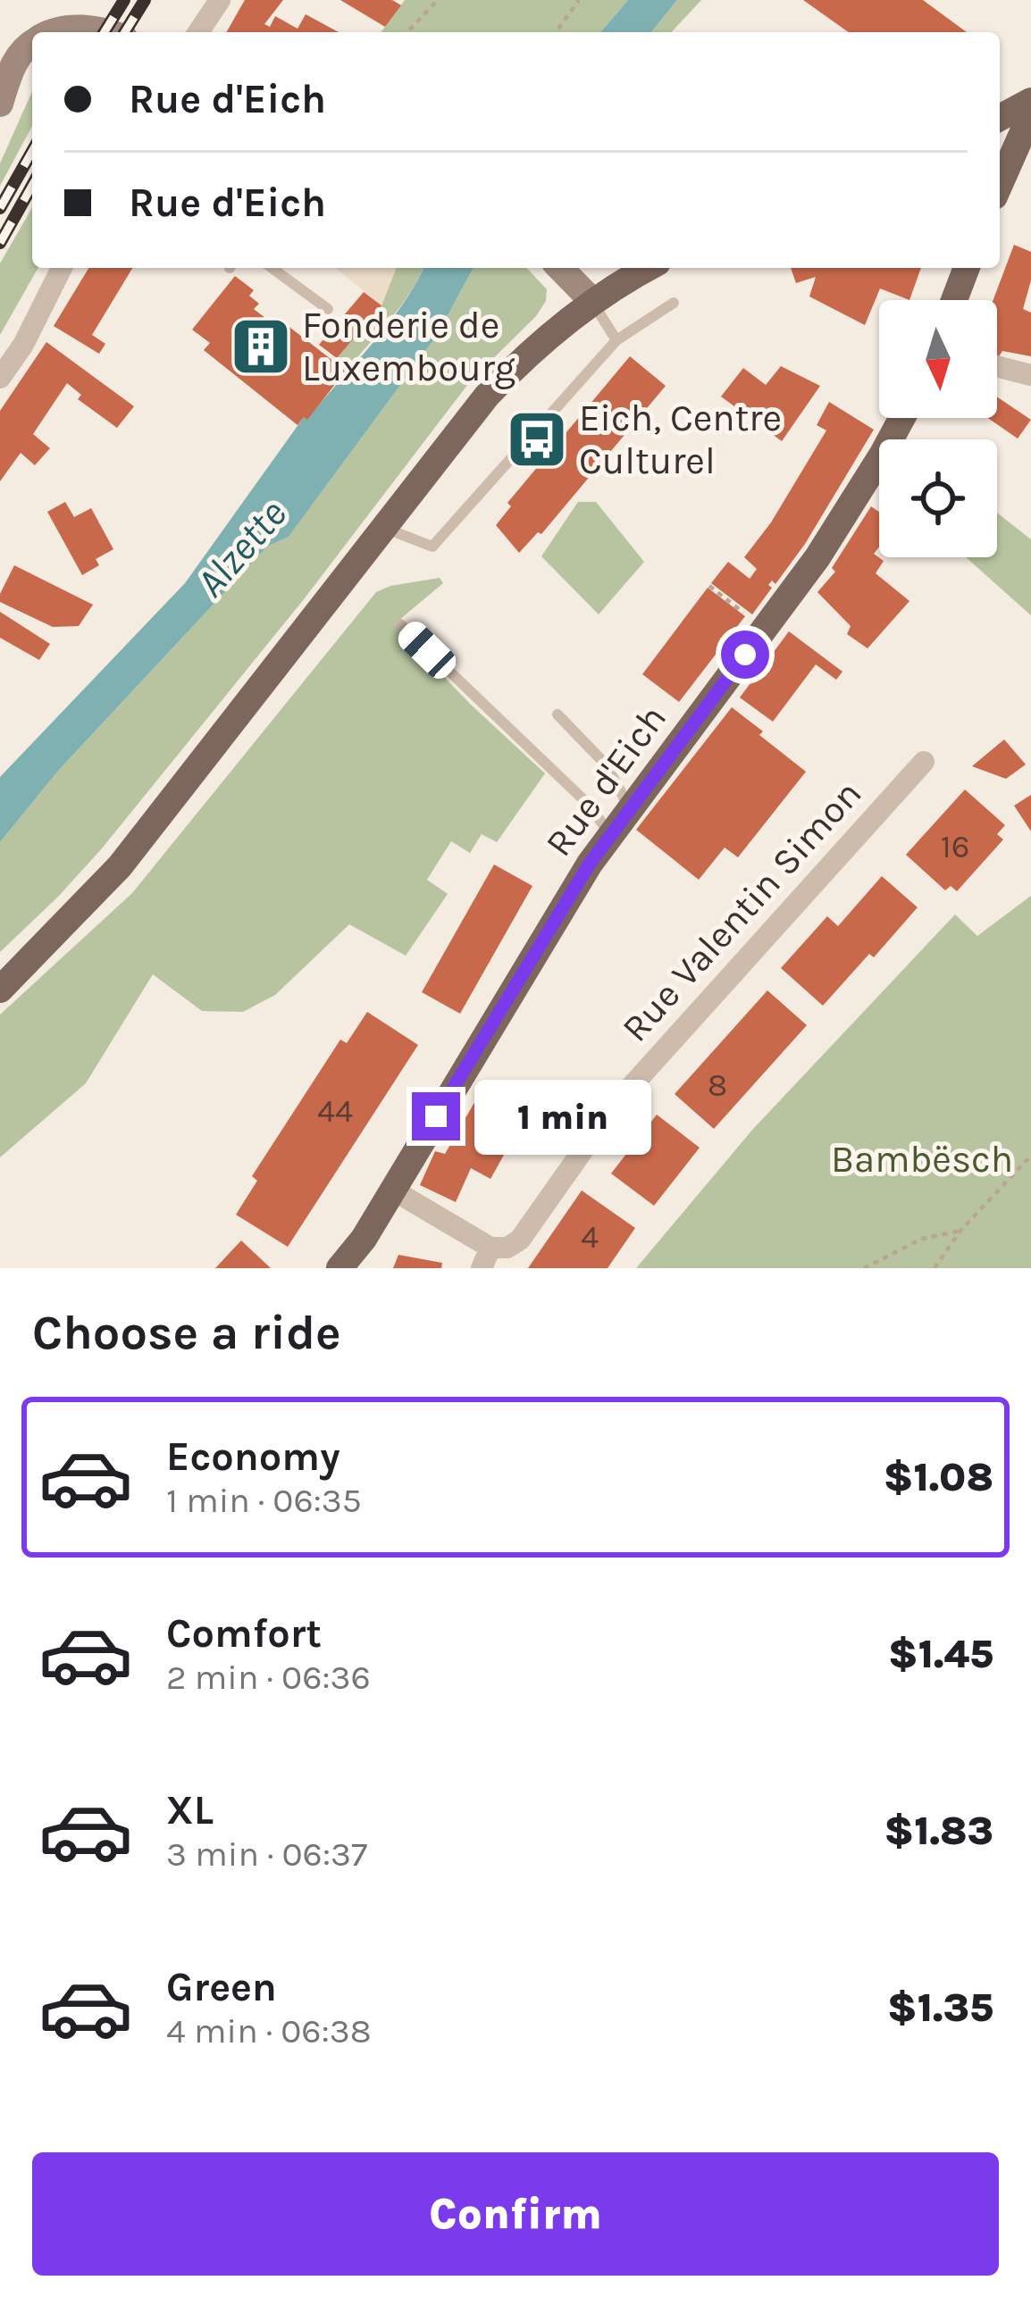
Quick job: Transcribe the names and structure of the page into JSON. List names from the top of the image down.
{
  "streets": {
    "main road": ["Rue d'Eich"],
    "street": ["Rue Valentin Simon"]
  },
  "water": ["Alzette"],
  "parks": ["Bambësch"],
  "places": {
    "building": ["Fonderie de Luxembourg"],
    "bus stop": ["Eich, Centre Culturel"]
  },
  "house_numbers": [
    "16",
    "8",
    "44",
    "4"
  ],
  "north": "bottom",
  "page": {
    "banner": ["Rue d'Eich", "Rue d'Eich"],
    "bubble": "1 min",
    "heading": "Choose a ride",
    "list": [
      {
        "name": "Economy",
        "note": "1 min · 06:35",
        "value": "$1.08"
      },
      {
        "name": "Comfort",
        "note": "2 min · 06:36",
        "value": "$1.45"
      },
      {
        "name": "XL",
        "note": "3 min · 06:37",
        "value": "$1.83"
      },
      {
        "name": "Green",
        "note": "4 min · 06:38",
        "value": "$1.35"
      }
    ],
    "buttons": "Confirm"
  }
}
